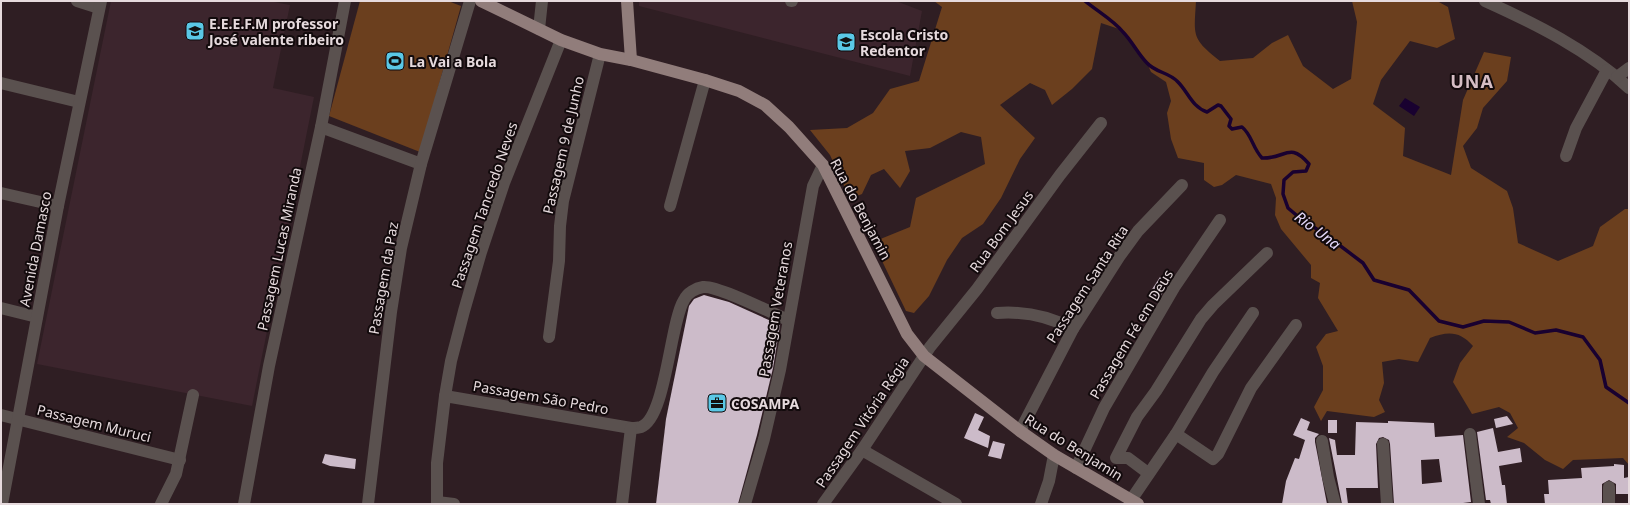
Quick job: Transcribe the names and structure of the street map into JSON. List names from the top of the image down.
{
  "streets": {
    "main road": ["Rua do Benjamin"],
    "street": [
      "Passagem 9 de Junho",
      "Passagem Tancredo Neves",
      "Rua Bom Jesus",
      "Avenida Damasco",
      "Passagem Lucas Miranda",
      "Passagem da Paz",
      "Passagem Santa Rita",
      "Passagem Veteranos",
      "Passagem Fé em Deus",
      "Passagem São Pedro",
      "Passagem Vitória Régia",
      "Passagem Muruci"
    ]
  },
  "crossings": [
    ["Passagem 9 de Junho", "Rua do Benjamin"],
    ["Passagem Tancredo Neves", "Rua do Benjamin"],
    ["Passagem Tancredo Neves", "Passagem São Pedro"],
    ["Rua do Benjamin", "Rua Bom Jesus"],
    ["Rua do Benjamin", "Passagem Santa Rita"],
    ["Rua do Benjamin", "Passagem Veteranos"],
    ["Rua do Benjamin", "Passagem Fé em Deus"],
    ["Rua do Benjamin", "Passagem Vitória Régia"],
    ["Rua Bom Jesus", "Passagem Vitória Régia"],
    ["Avenida Damasco", "Passagem Muruci"]
  ],
  "districts": ["UNA"],
  "water": ["Rio Una"],
  "places": {
    "school or university": ["E.E.E.F.M professor José valente ribeiro", "Escola Cristo Redentor"],
    "sports": ["La Vai a Bola"],
    "office": ["COSAMPA"]
  }
}
